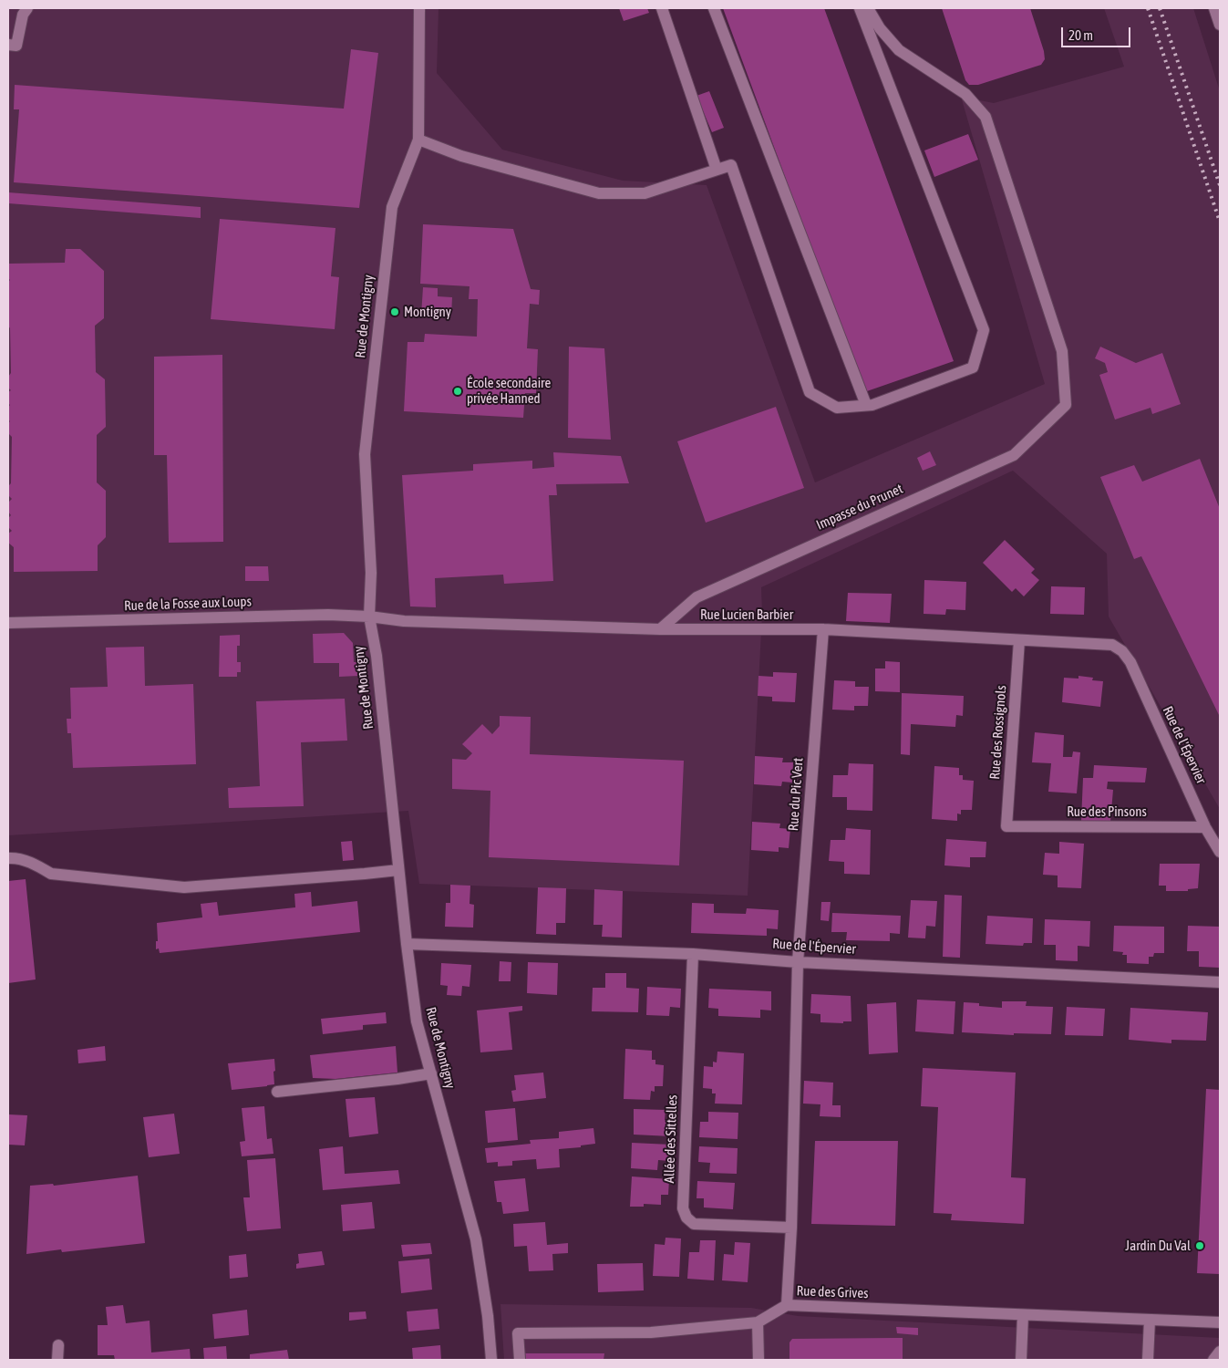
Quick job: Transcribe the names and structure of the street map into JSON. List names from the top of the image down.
{
  "streets": {
    "street": [
      "Rue de Montigny",
      "Impasse du Prunet",
      "Rue de la Fosse aux Loups",
      "Rue Lucien Barbier",
      "Rue des Rossignols",
      "Rue de l'Épervier",
      "Rue du Pic Vert",
      "Rue des Pinsons",
      "Allée des Sittelles",
      "Rue des Grives"
    ]
  },
  "crossings": [
    ["Rue de Montigny", "Rue de la Fosse aux Loups"],
    ["Rue de Montigny", "Rue Lucien Barbier"],
    ["Rue de Montigny", "Rue de l'Épervier"],
    ["Impasse du Prunet", "Rue Lucien Barbier"],
    ["Rue de la Fosse aux Loups", "Rue Lucien Barbier"],
    ["Rue Lucien Barbier", "Rue des Rossignols"],
    ["Rue Lucien Barbier", "Rue de l'Épervier"],
    ["Rue Lucien Barbier", "Rue du Pic Vert"],
    ["Rue des Rossignols", "Rue des Pinsons"],
    ["Rue de l'Épervier", "Rue du Pic Vert"],
    ["Rue de l'Épervier", "Rue des Pinsons"],
    ["Rue de l'Épervier", "Allée des Sittelles"],
    ["Rue de l'Épervier", "Rue des Grives"],
    ["Rue du Pic Vert", "Rue des Grives"],
    ["Allée des Sittelles", "Rue des Grives"]
  ],
  "places": ["Montigny", "École secondaire privée Hanned", "Jardin Du Val"],
  "scale_bar": "20 m"
}
